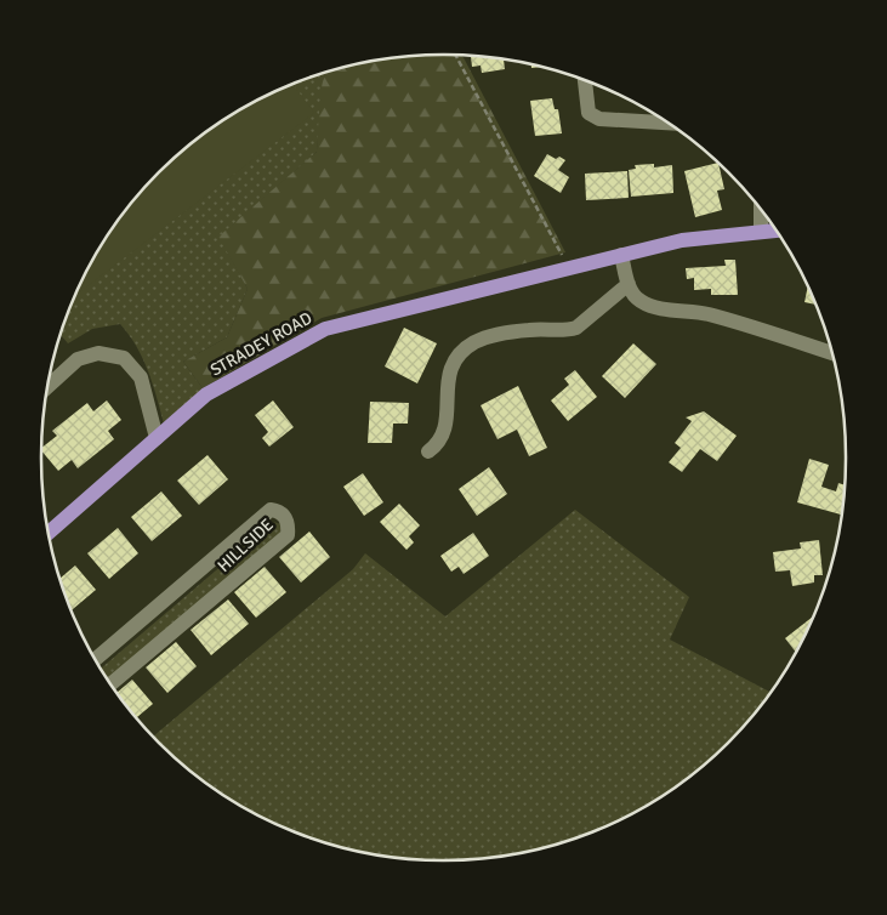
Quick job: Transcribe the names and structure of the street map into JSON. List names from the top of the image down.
{
  "streets": {
    "main road": ["STRADEY ROAD"],
    "street": ["HILLSIDE"]
  }
}
